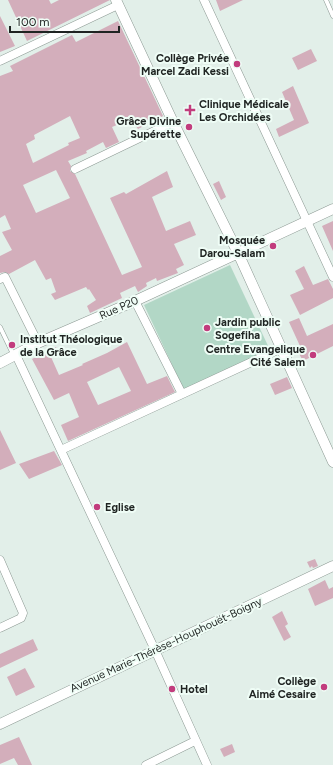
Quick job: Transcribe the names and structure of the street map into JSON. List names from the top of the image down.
{
  "streets": {
    "street": ["Rue P20", "Avenue Marie-Thérèse-Houphouët-Boigny"]
  },
  "places": {
    "other": [
      "Collège Privée Marcel Zadi Kessi",
      "Grâce Divine Supérette",
      "Mosquée Darou-Salam",
      "Jardin public Sogefiha",
      "Institut Théologique de la Grâce",
      "Centre Evangelique Cité Salem",
      "Eglise",
      "Collège Aimé Cesaire",
      "Hotel"
    ],
    "health": ["Clinique Médicale Les Orchidées"]
  },
  "scale_bar": "100 m"
}
